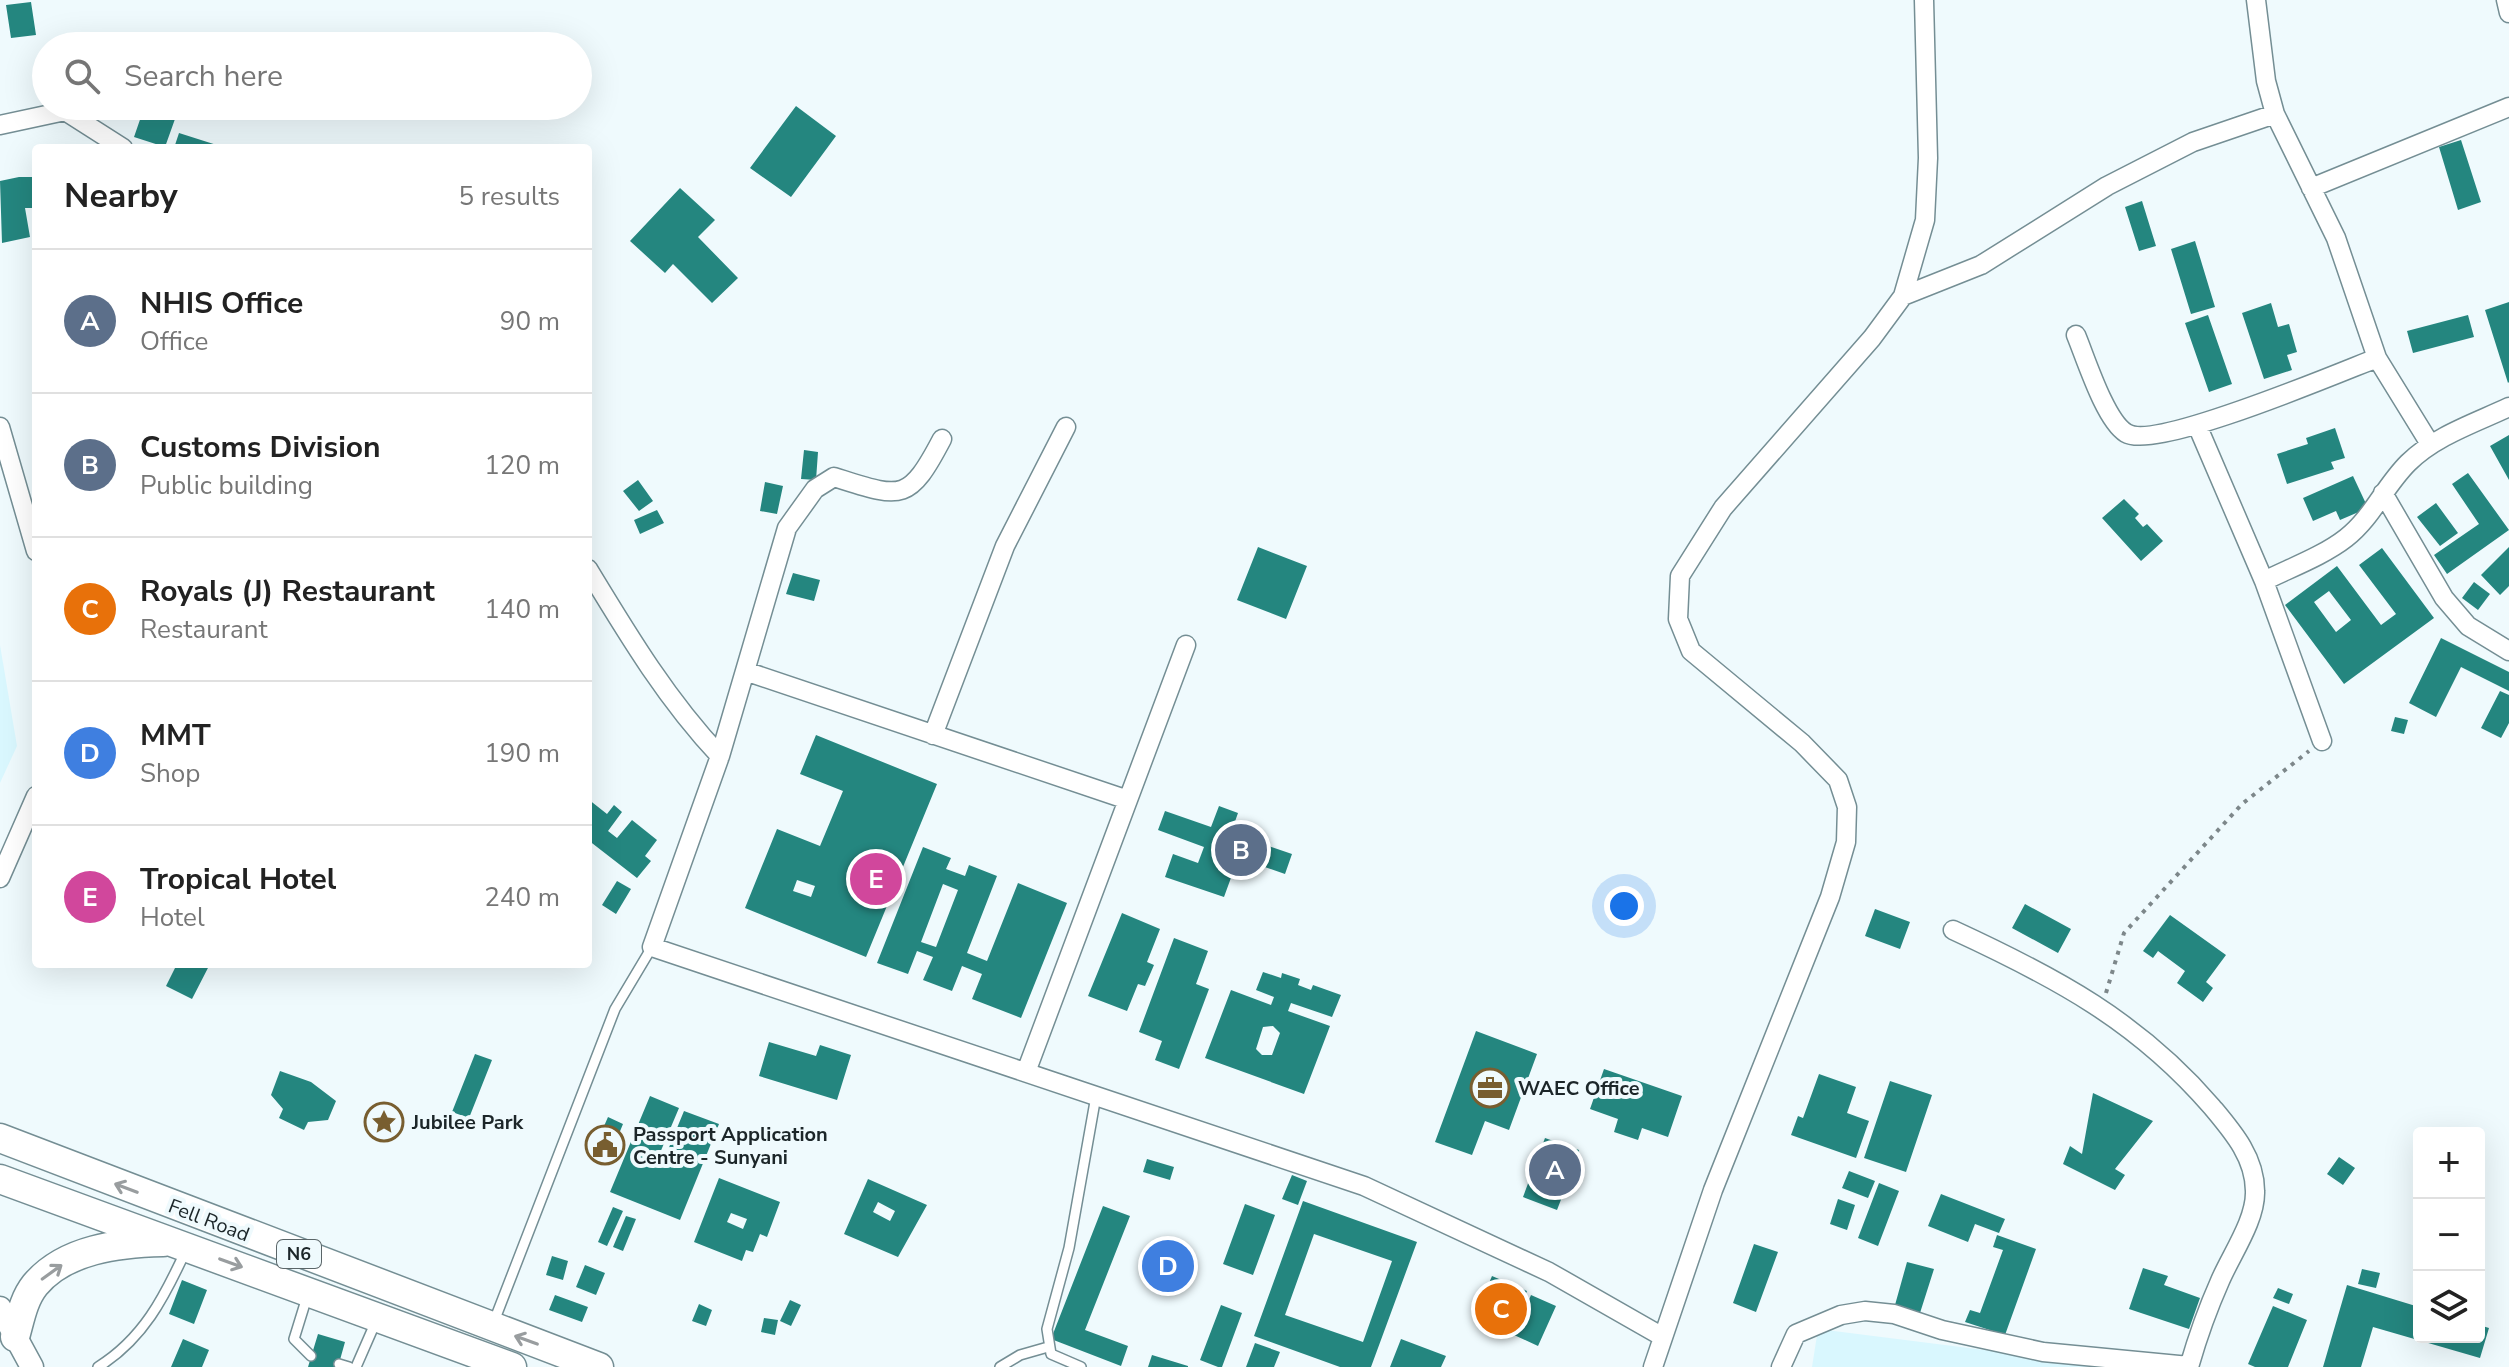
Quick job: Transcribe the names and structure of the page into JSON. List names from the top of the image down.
{
  "streets": {
    "main road": ["Fell Road", "N6"]
  },
  "places": {
    "office": ["WAEC Office"],
    "place": ["Jubilee Park"],
    "public building": ["Passport Application Centre - Sunyani"]
  },
  "page": {
    "search": "Search here",
    "heading": ["Nearby", "5 results"],
    "list": [
      {
        "mark": "A",
        "name": "NHIS Office",
        "note": "Office",
        "value": "90 m"
      },
      {
        "mark": "B",
        "name": "Customs Division",
        "note": "Public building",
        "value": "120 m"
      },
      {
        "mark": "C",
        "name": "Royals (J) Restaurant",
        "note": "Restaurant",
        "value": "140 m"
      },
      {
        "mark": "D",
        "name": "MMT",
        "note": "Shop",
        "value": "190 m"
      },
      {
        "mark": "E",
        "name": "Tropical Hotel",
        "note": "Hotel",
        "value": "240 m"
      }
    ],
    "pins": [
      "B",
      "E",
      "A",
      "D",
      "C"
    ],
    "map_buttons": ["+", "−"]
  }
}
